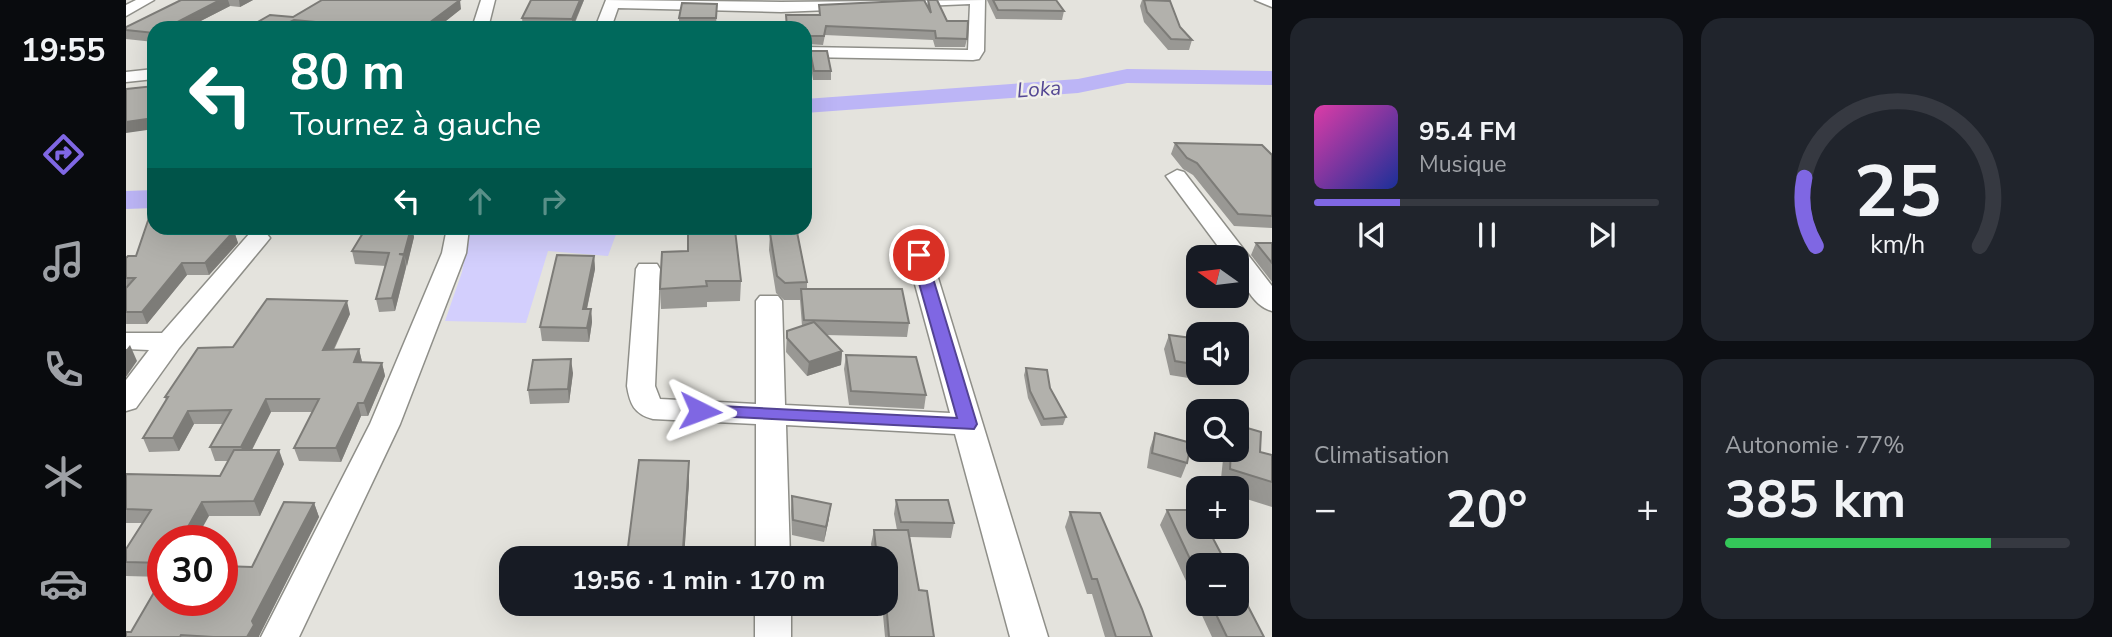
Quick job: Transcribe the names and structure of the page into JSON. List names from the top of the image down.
{
  "water": ["Loka"],
  "north": "left",
  "page": {
    "tabs": "19:55",
    "turn": ["80 m", "Tournez à gauche"],
    "song": ["95.4 FM", "Musique"],
    "map_buttons": ["+", "−"],
    "tile": [
      "Climatisation",
      ["Autonomie · 77%", "385 km"]
    ],
    "heat": ["−", "20°", "+"],
    "limit": "30",
    "trip": "19:56 · 1 min · 170 m",
    "gauge": ["25", "km/h"]
  }
}
